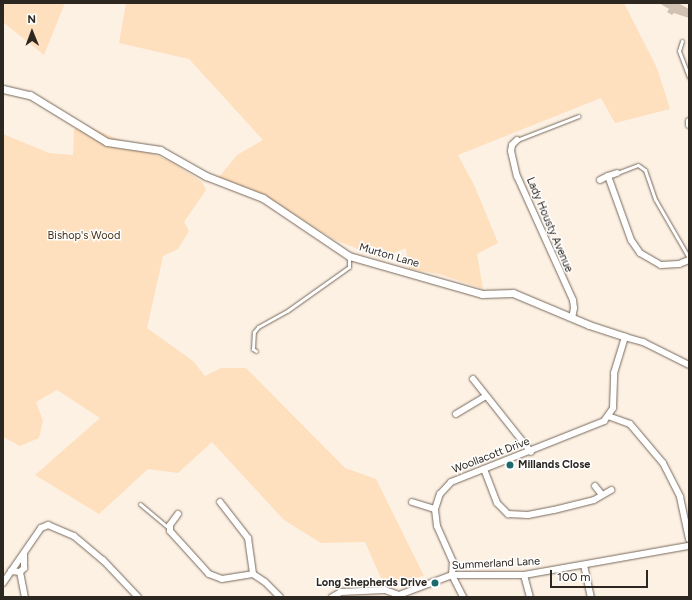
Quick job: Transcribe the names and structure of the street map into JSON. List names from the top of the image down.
{
  "streets": {
    "street": [
      "Lady Housty Avenue",
      "Murton Lane",
      "Woollacott Drive",
      "Summerland Lane"
    ]
  },
  "crossings": [
    ["Lady Housty Avenue", "Murton Lane"]
  ],
  "parks": ["Bishop's Wood"],
  "places": ["Millands Close", "Long Shepherds Drive"],
  "scale_bar": "100 m",
  "north": "top"
}
